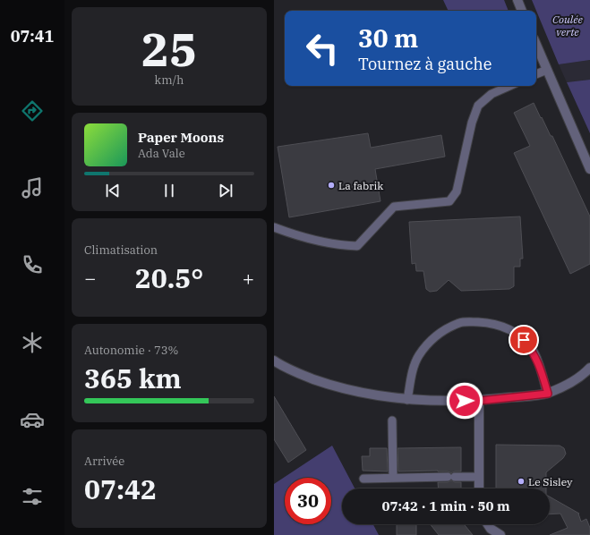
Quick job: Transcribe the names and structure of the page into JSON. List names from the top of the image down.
{
  "parks": ["Coulée verte"],
  "places": ["La fabrik", "Le Sisley"],
  "page": {
    "tabs": "07:41",
    "tile": [
      ["25", "km/h"],
      "Climatisation",
      ["Autonomie · 73%", "365 km"],
      ["Arrivée", "07:42"]
    ],
    "turn": ["30 m", "Tournez à gauche"],
    "song": ["Paper Moons", "Ada Vale"],
    "heat": ["−", "20.5°", "+"],
    "limit": "30",
    "trip": "07:42 · 1 min · 50 m"
  }
}
